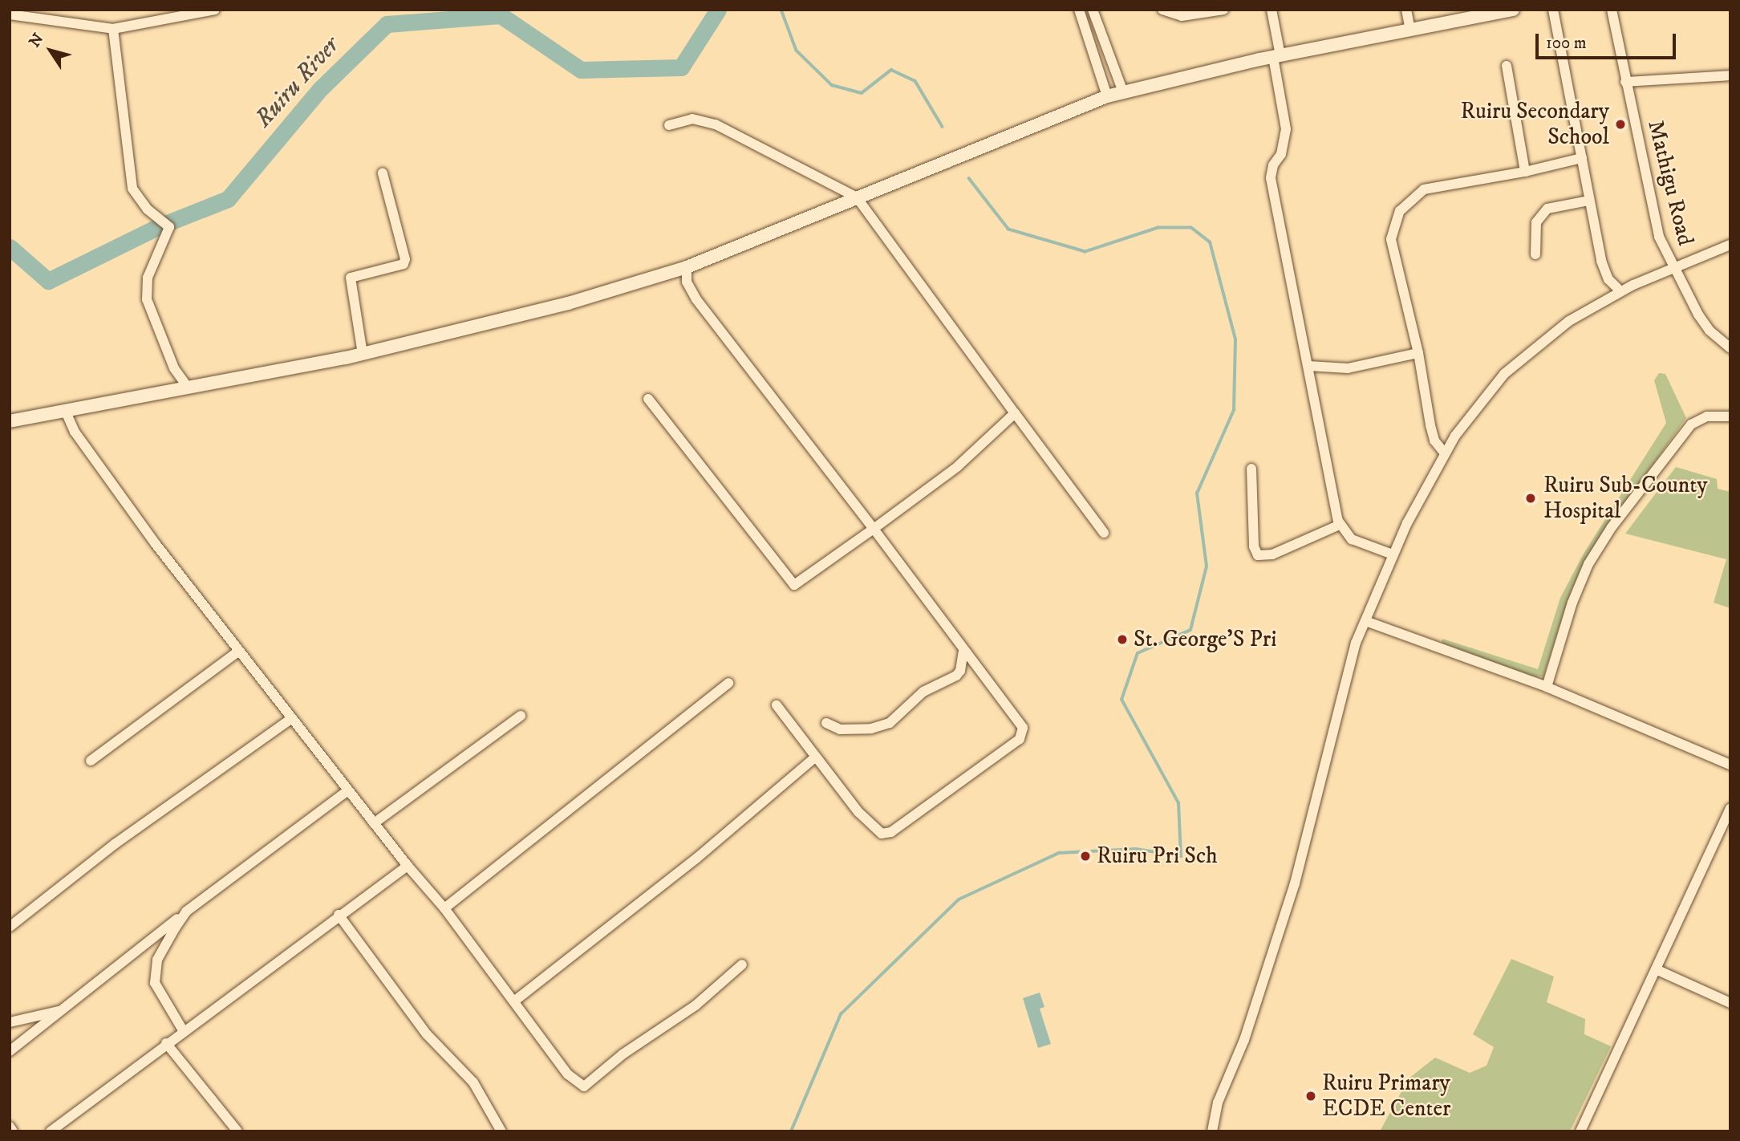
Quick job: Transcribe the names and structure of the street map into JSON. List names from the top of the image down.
{
  "streets": {
    "street": ["Mathigu Road"]
  },
  "water": ["Ruiru River"],
  "places": [
    "Ruiru Secondary School",
    "Ruiru Sub-County Hospital",
    "St. George'S Pri",
    "Ruiru Pri Sch",
    "Ruiru Primary ECDE Center"
  ],
  "scale_bar": "100 m",
  "north": "top left"
}
